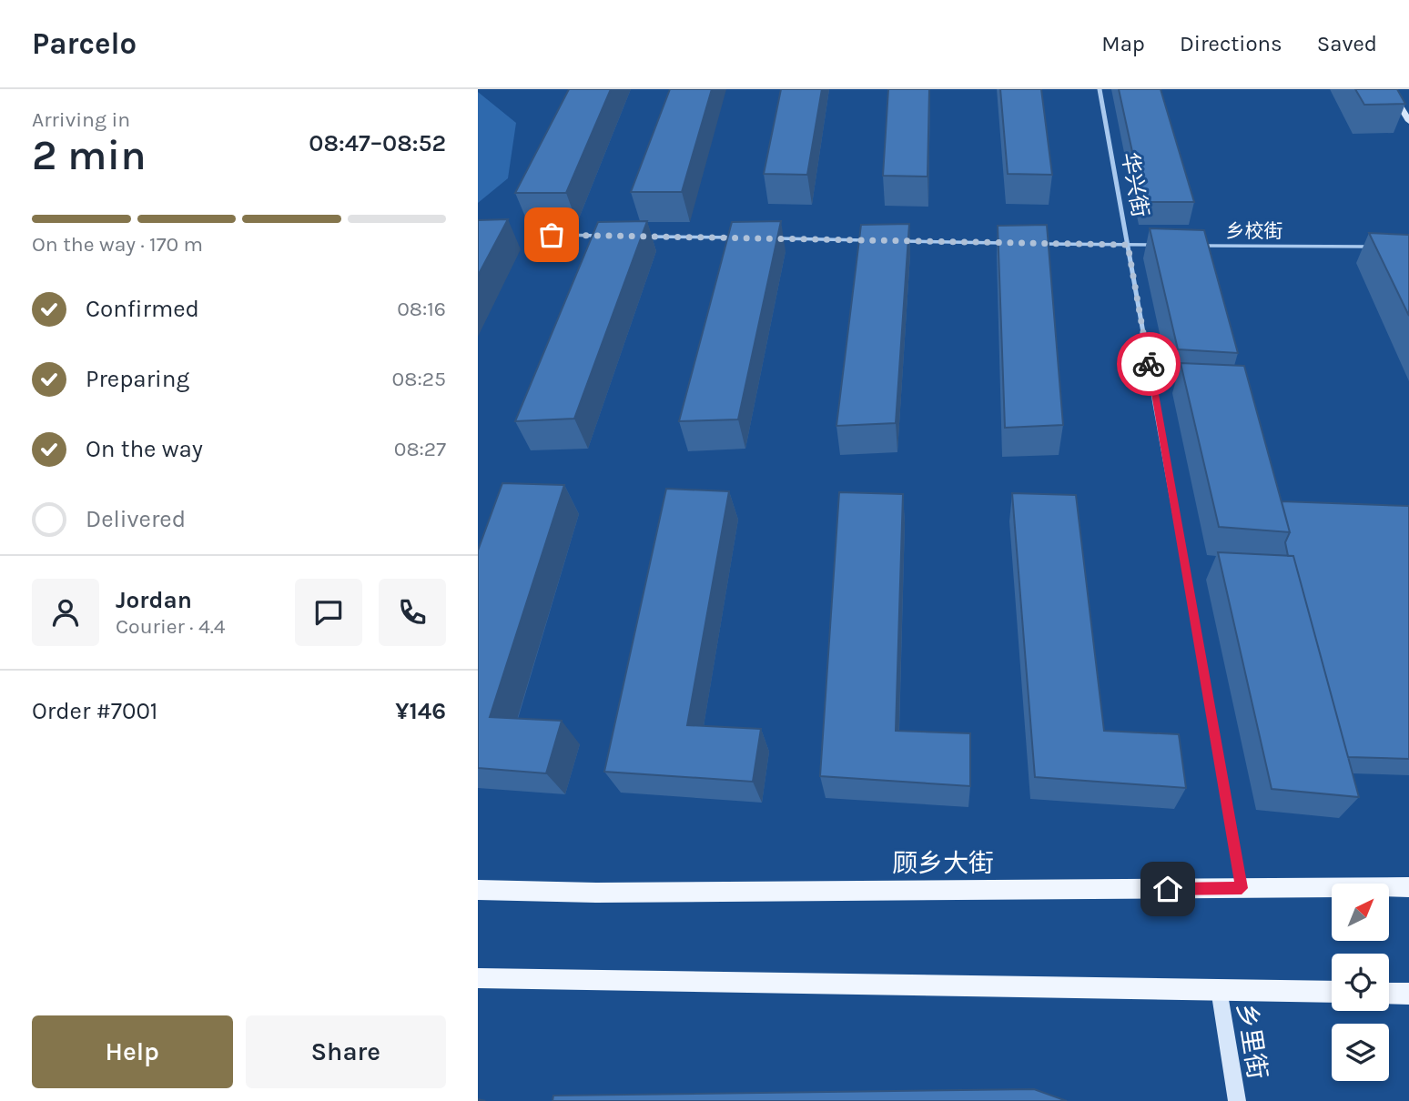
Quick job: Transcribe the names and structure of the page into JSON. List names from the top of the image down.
{
  "streets": {
    "main road": ["顾乡大街", "乡里街"],
    "street": ["华兴街"],
    "lane": ["乡校街"]
  },
  "crossings": [
    ["华兴街", "顾乡大街"]
  ],
  "north": "top right",
  "page": {
    "header": "Parcelo",
    "nav": ["Map", "Directions", "Saved"],
    "heading": ["2 min", "Arriving in", "08:47–08:52"],
    "panel": [
      "Jordan",
      "Courier · 4.4",
      "Order #7001",
      "¥146"
    ],
    "bar": "On the way · 170 m",
    "list": [
      ["Confirmed", "08:16"],
      ["Preparing", "08:25"],
      ["On the way", "08:27"],
      "Delivered"
    ],
    "buttons": ["Help", "Share"]
  }
}
